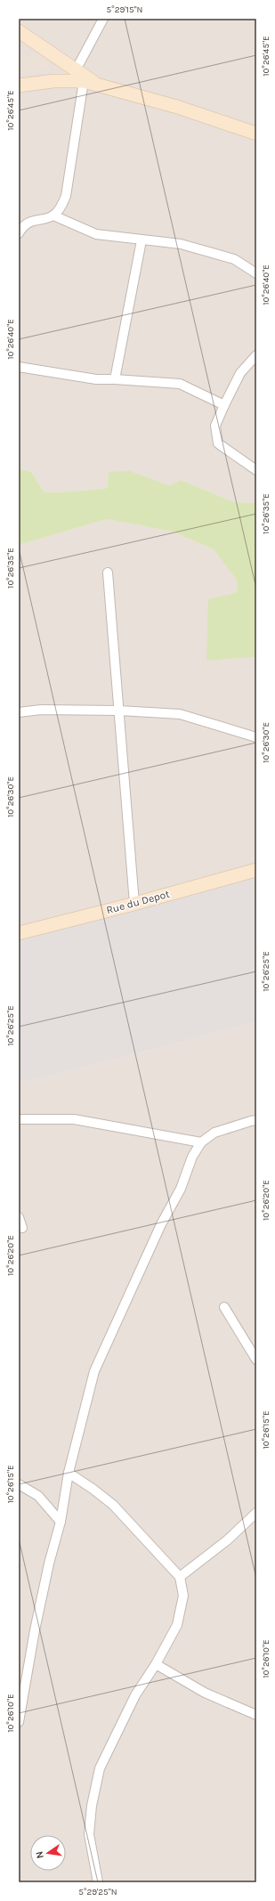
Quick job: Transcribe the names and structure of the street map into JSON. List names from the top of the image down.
{
  "streets": {
    "street": ["Rue du Depot"]
  },
  "north": "left",
  "coordinates": [
    "5°29'15\"N",
    "10°26'45\"E",
    "10°26'40\"E",
    "10°26'35\"E",
    "10°26'30\"E",
    "10°26'25\"E",
    "10°26'20\"E",
    "10°26'15\"E",
    "10°26'10\"E",
    "5°29'25\"N"
  ]
}
